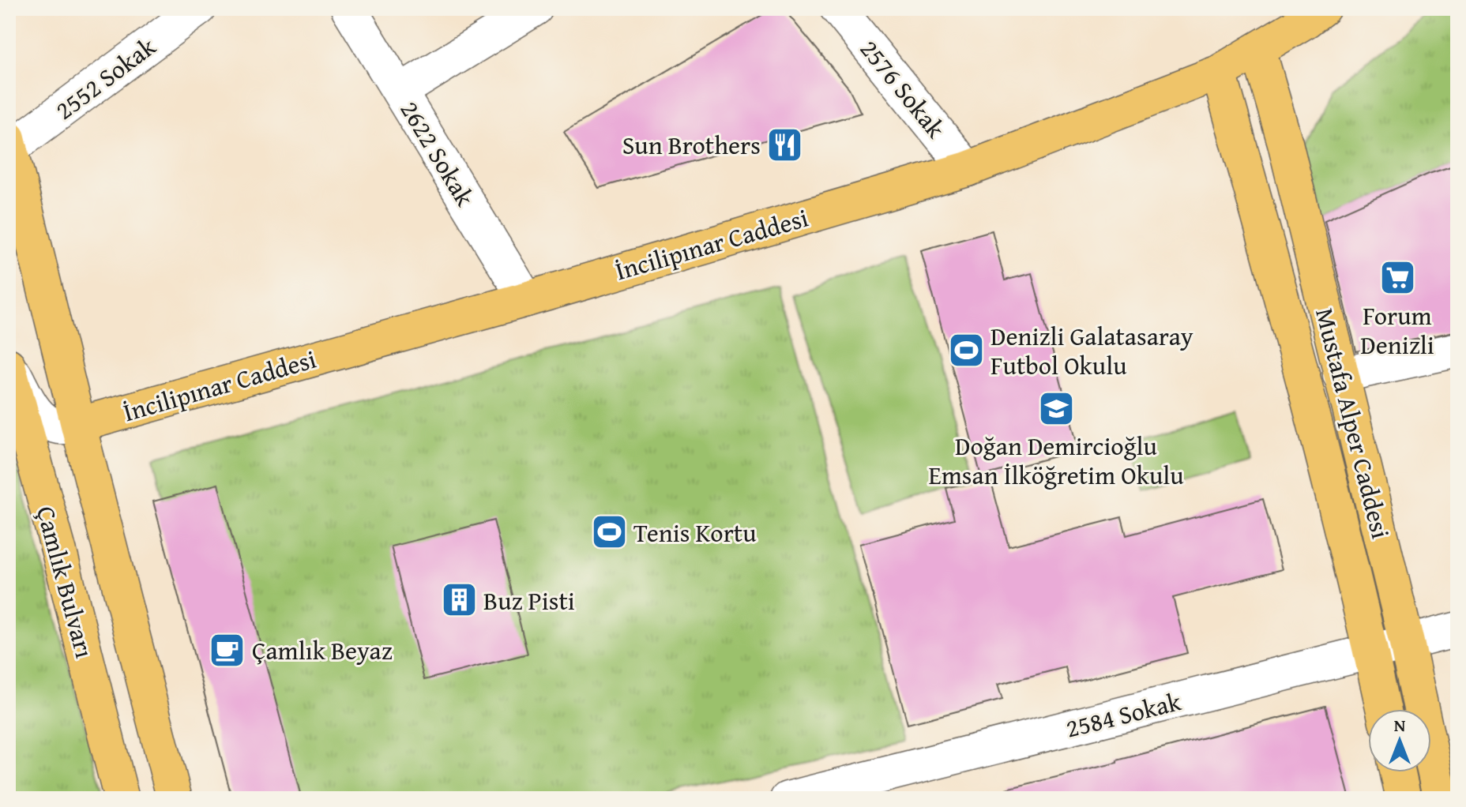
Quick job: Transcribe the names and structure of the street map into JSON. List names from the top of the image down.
{
  "streets": {
    "main road": ["İncilipınar Caddesi", "Mustafa Alper Caddesi", "Çamlık Bulvarı"],
    "street": [
      "2552 Sokak",
      "2576 Sokak",
      "2622 Sokak",
      "2584 Sokak"
    ]
  },
  "crossings": [
    ["2576 Sokak", "İncilipınar Caddesi"],
    ["2622 Sokak", "İncilipınar Caddesi"],
    ["İncilipınar Caddesi", "Mustafa Alper Caddesi"],
    ["Mustafa Alper Caddesi", "2584 Sokak"]
  ],
  "places": {
    "restaurant": ["Sun Brothers"],
    "supermarket": ["Forum Denizli"],
    "sports": ["Denizli Galatasaray Futbol Okulu", "Tenis Kortu"],
    "school or university": ["Doğan Demircioğlu Emsan İlköğretim Okulu"],
    "building": ["Buz Pisti"],
    "cafe": ["Çamlık Beyaz"]
  },
  "north": "top"
}
